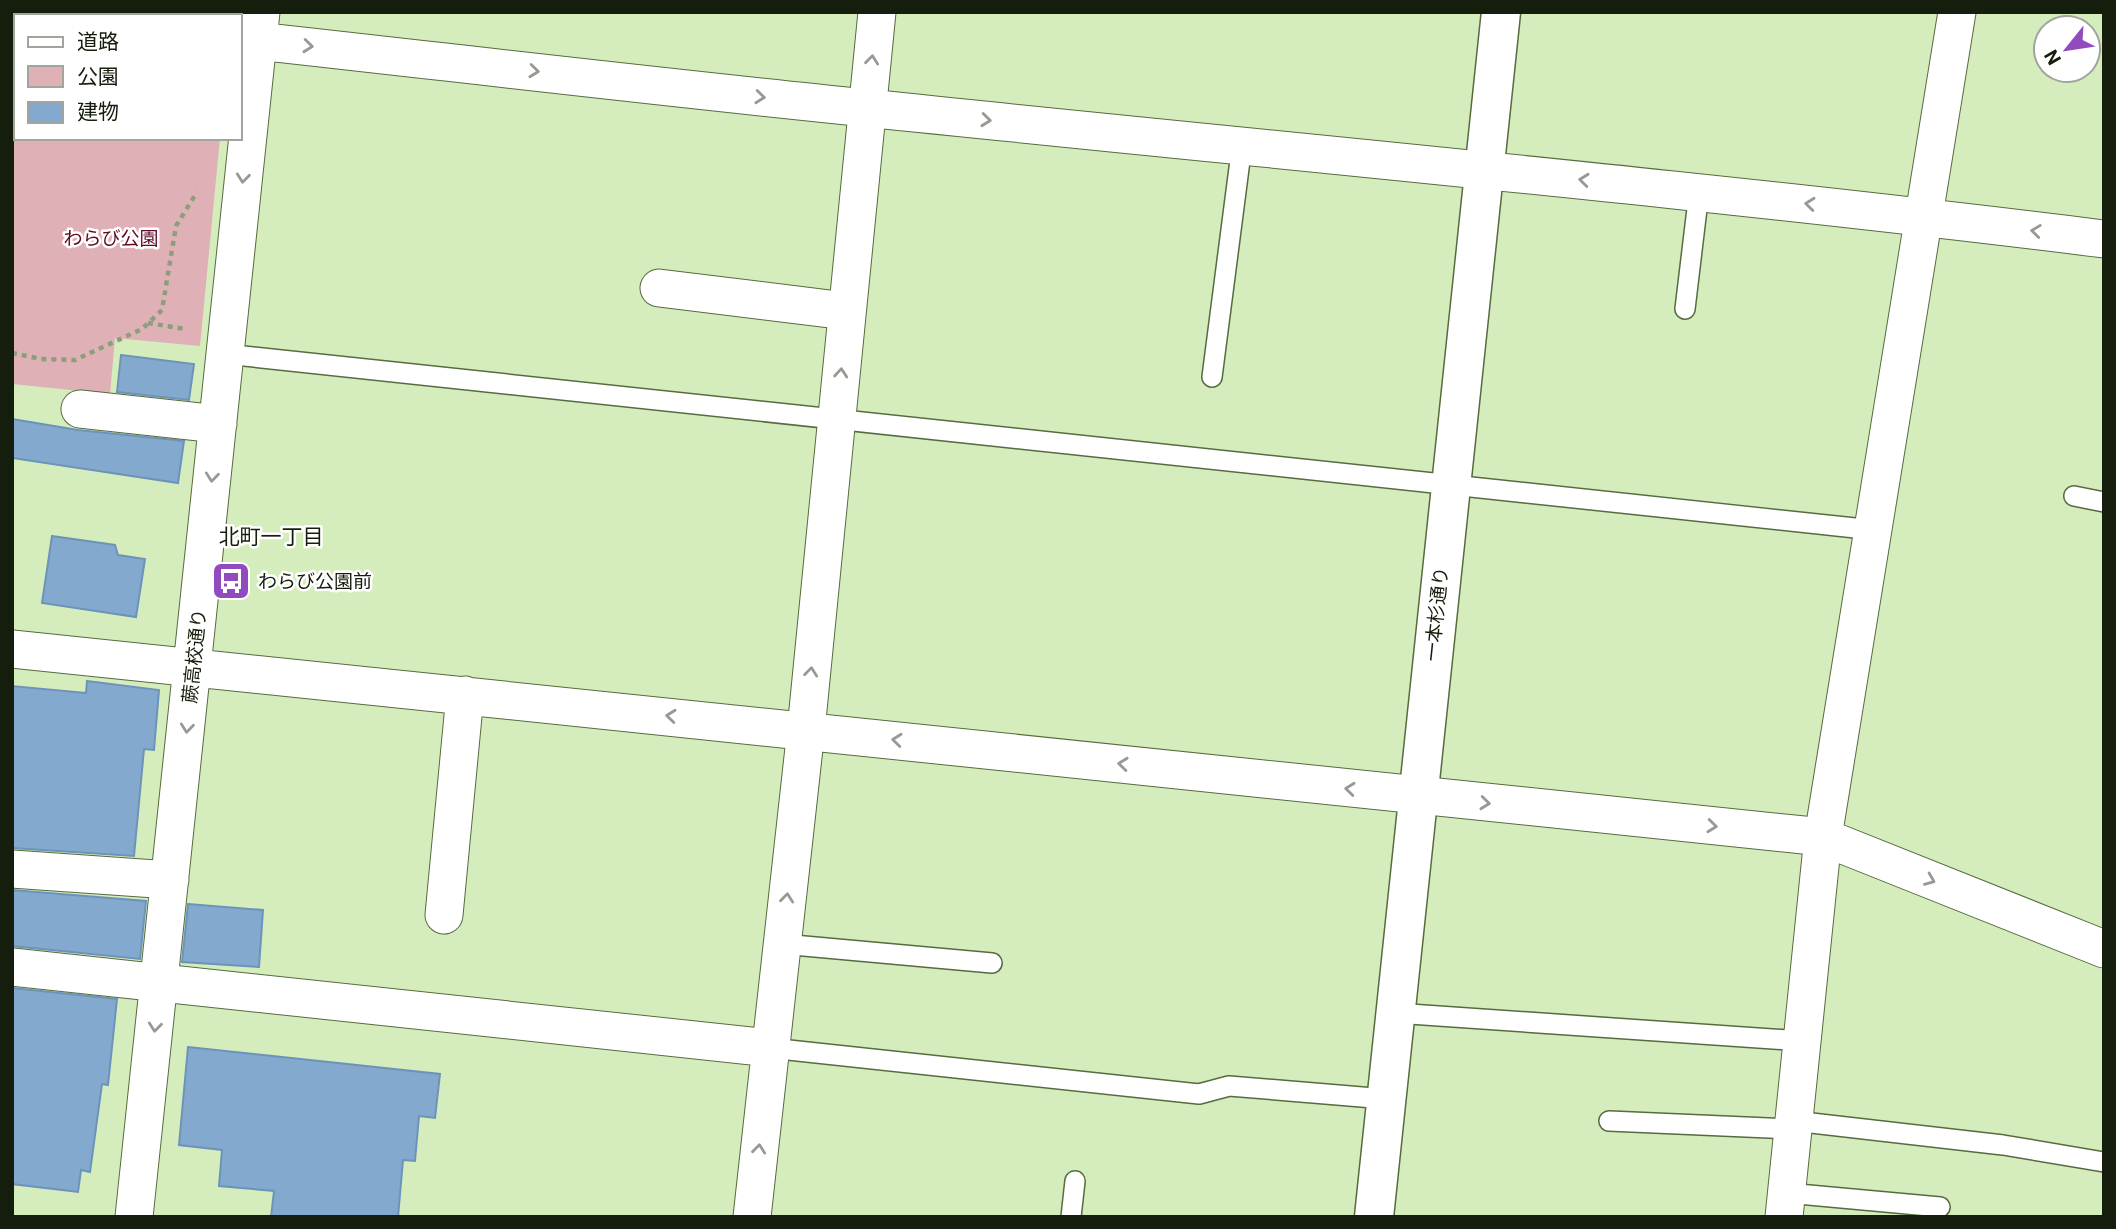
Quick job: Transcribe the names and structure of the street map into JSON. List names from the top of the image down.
{
  "streets": {
    "street": ["一本杉通り", "蕨高校通り"]
  },
  "one_way": ["蕨高校通り"],
  "districts": ["北町一丁目"],
  "parks": ["わらび公園"],
  "places": {
    "bus stop": ["わらび公園前"]
  },
  "legend": ["道路", "公園", "建物"],
  "north": "bottom left"
}
